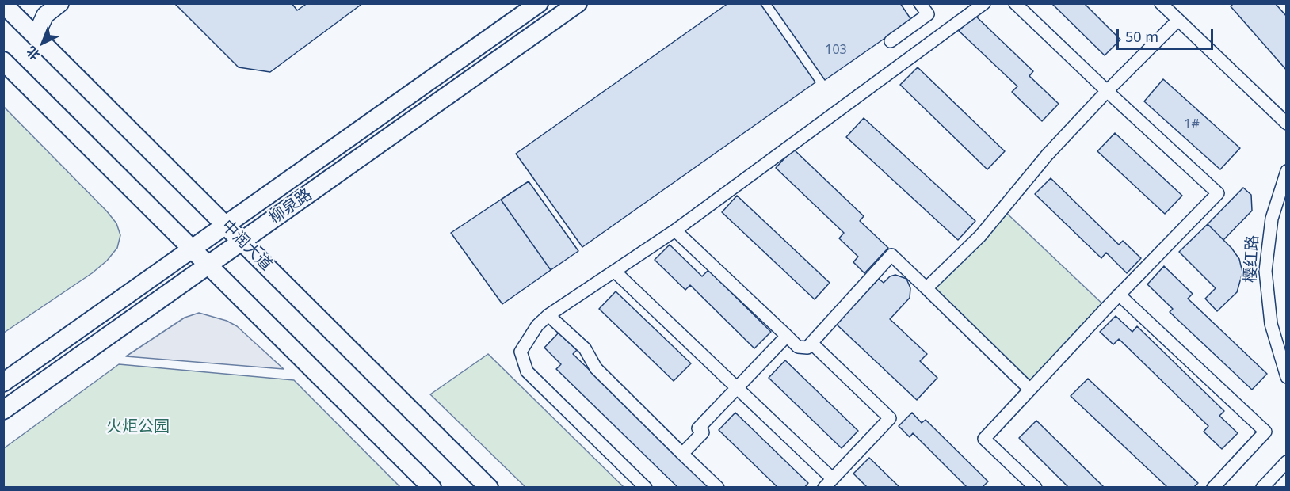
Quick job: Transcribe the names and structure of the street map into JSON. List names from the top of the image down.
{
  "streets": {
    "main road": ["柳泉路", "中润大道"],
    "street": ["樱红路"]
  },
  "crossings": [
    ["柳泉路", "中润大道"]
  ],
  "parks": ["火炬公园"],
  "house_numbers": ["103", "1#"],
  "scale_bar": "50 m",
  "north": "bottom left"
}
